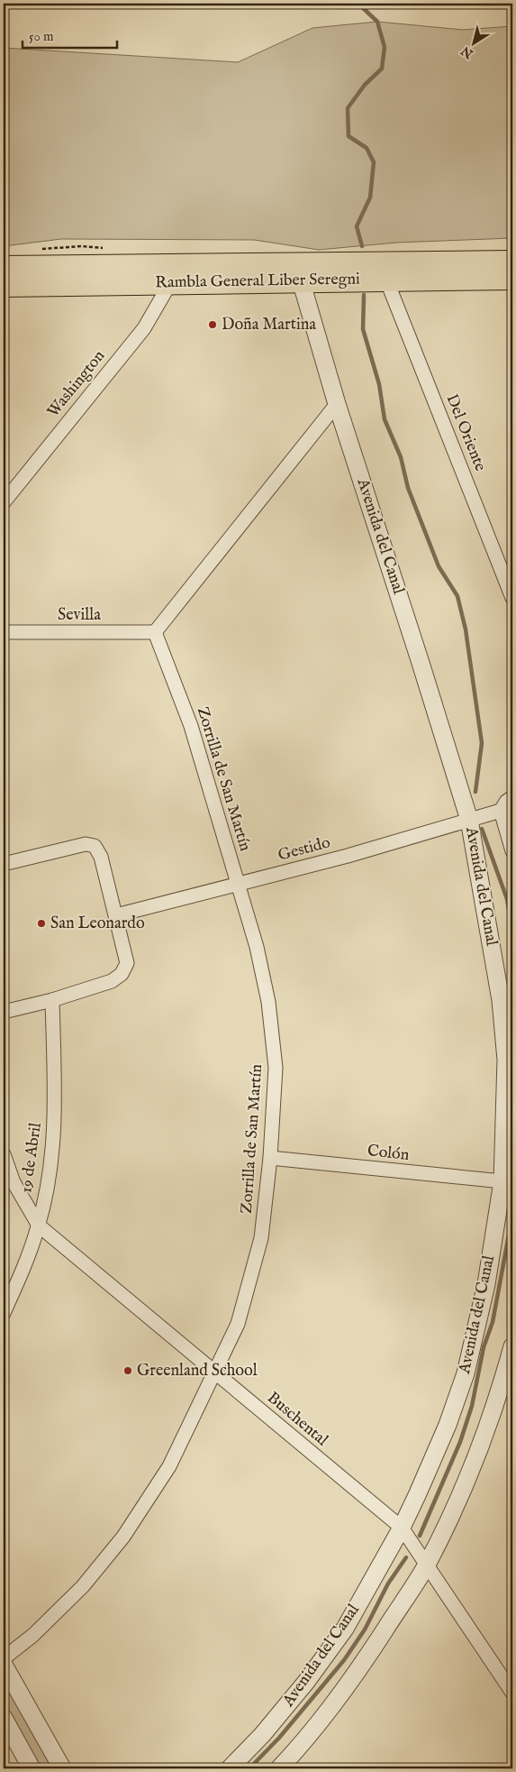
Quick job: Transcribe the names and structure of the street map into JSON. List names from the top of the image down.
{
  "streets": {
    "main road": ["Rambla General Liber Seregni"],
    "street": [
      "Washington",
      "Del Oriente",
      "Avenida del Canal",
      "Sevilla",
      "Zorrilla de San Martín",
      "Gestido",
      "Colón",
      "19 de Abril",
      "Buschental"
    ]
  },
  "crossings": [
    ["Rambla General Liber Seregni", "Washington"],
    ["Rambla General Liber Seregni", "Del Oriente"],
    ["Rambla General Liber Seregni", "Avenida del Canal"],
    ["Avenida del Canal", "Gestido"],
    ["Avenida del Canal", "Colón"],
    ["Avenida del Canal", "Buschental"],
    ["Sevilla", "Zorrilla de San Martín"],
    ["Zorrilla de San Martín", "Gestido"],
    ["Zorrilla de San Martín", "Colón"],
    ["Zorrilla de San Martín", "Buschental"],
    ["19 de Abril", "Buschental"]
  ],
  "places": ["Doña Martina", "San Leonardo", "Greenland School"],
  "scale_bar": "50 m",
  "north": "bottom left"
}
